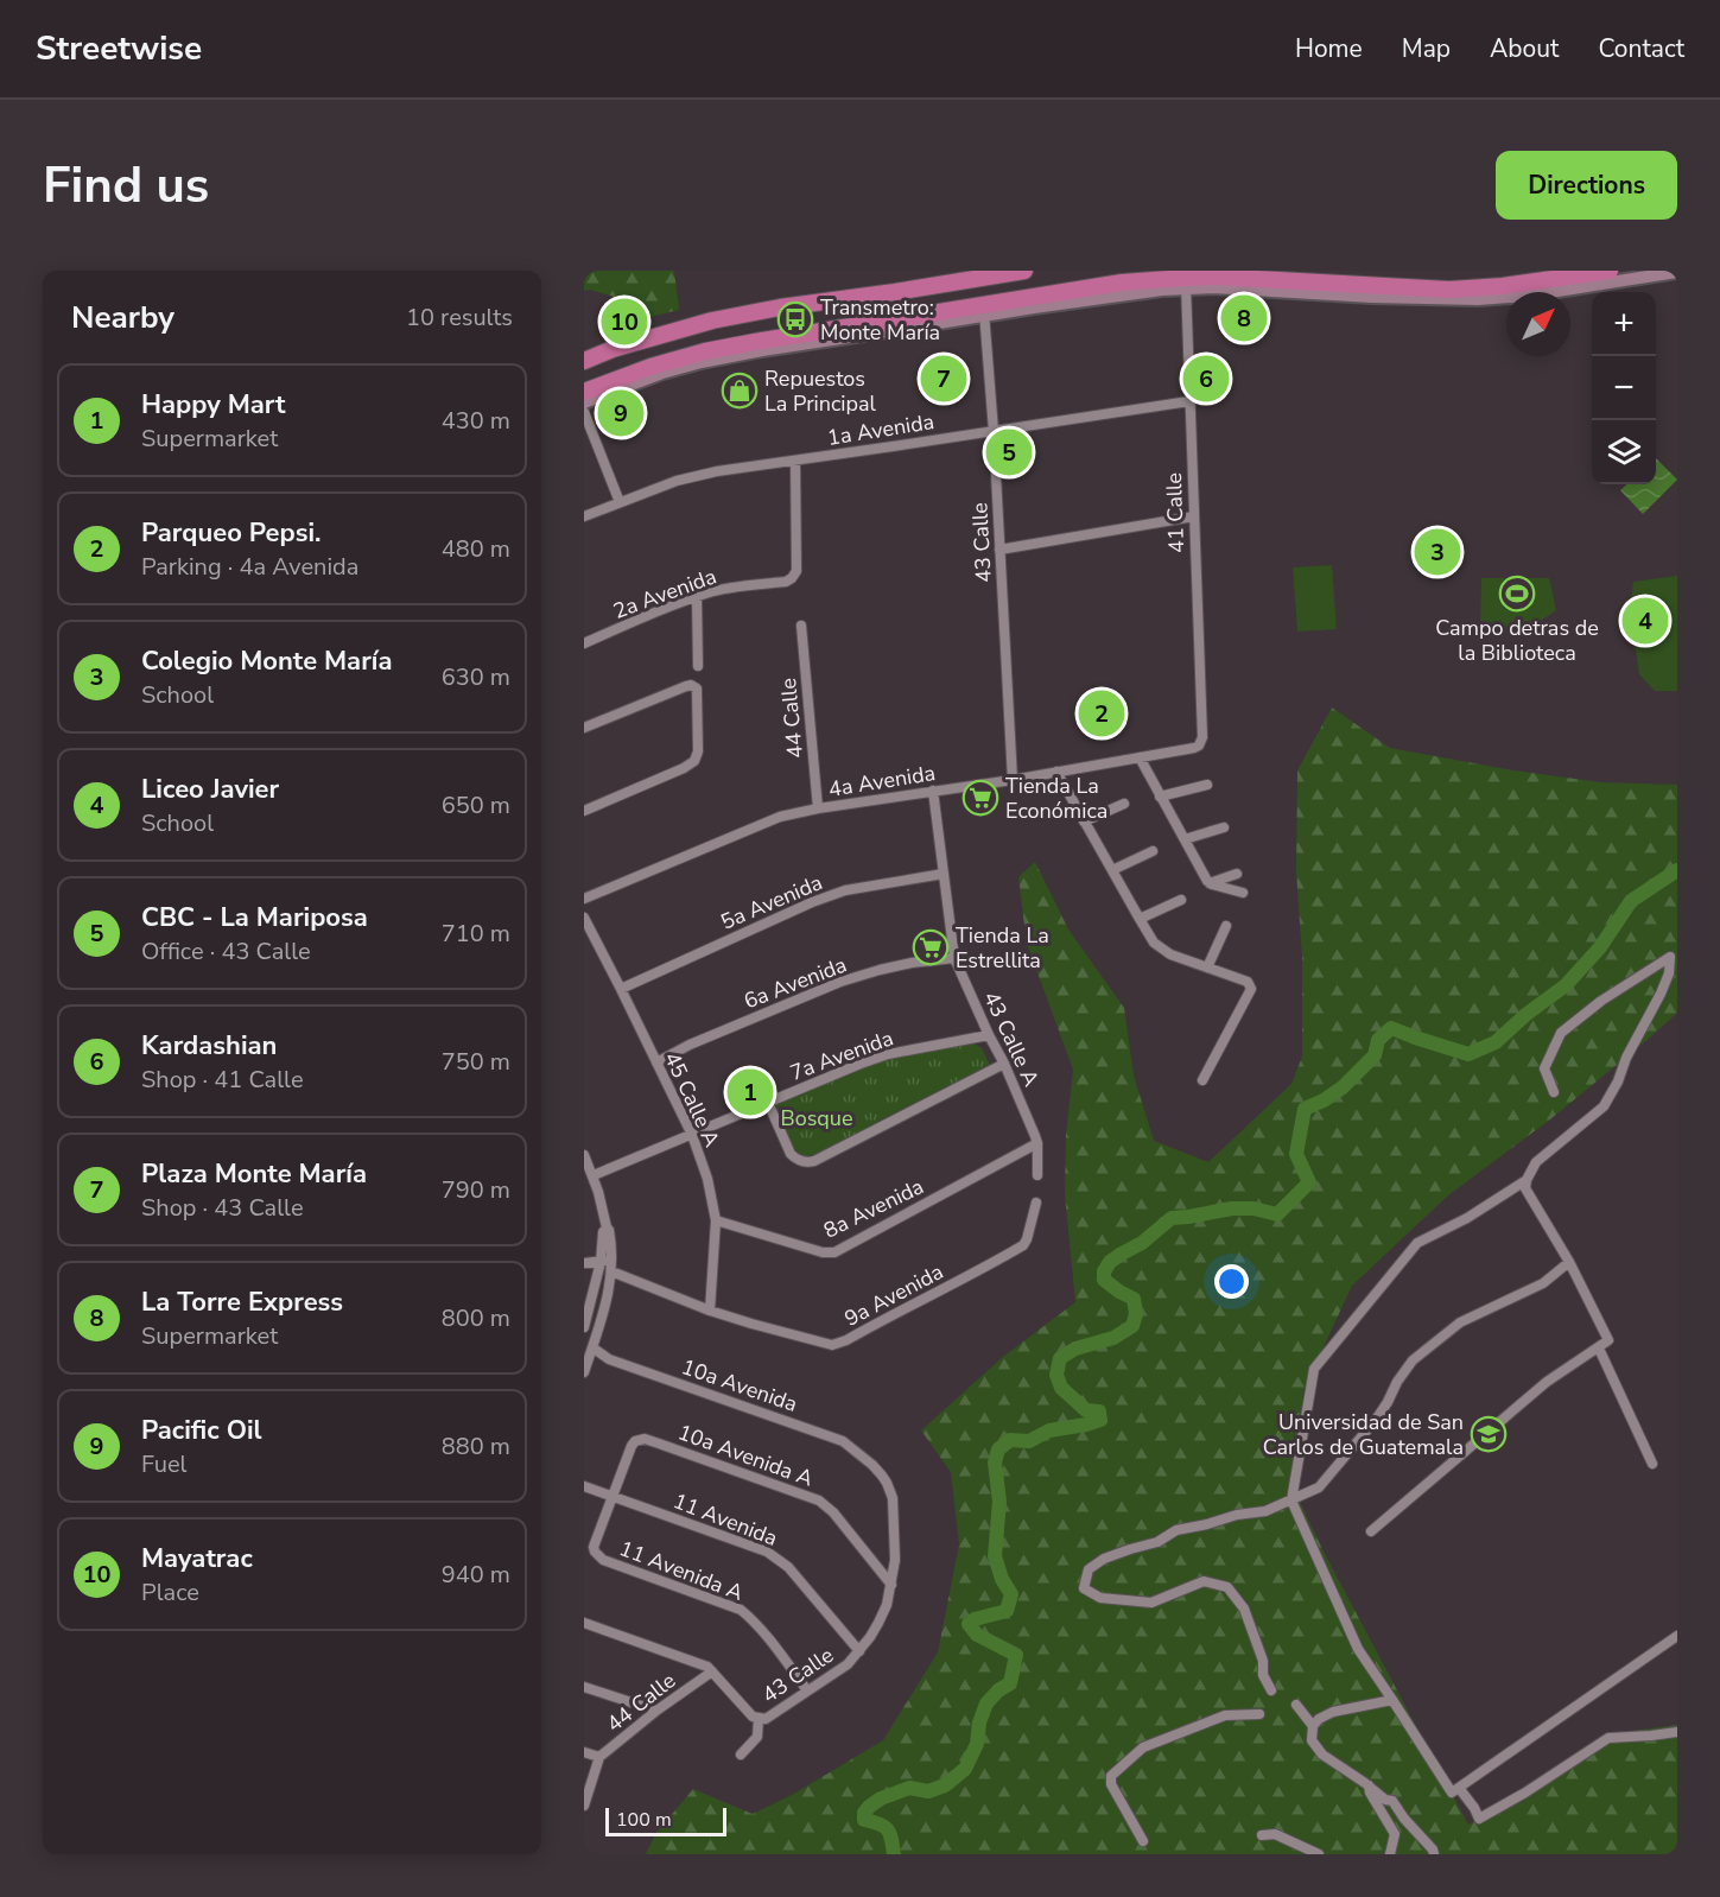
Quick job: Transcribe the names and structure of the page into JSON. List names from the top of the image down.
{
  "streets": {
    "street": [
      "1a Avenida",
      "41 Calle",
      "43 Calle",
      "2a Avenida",
      "44 Calle",
      "4a Avenida",
      "5a Avenida",
      "6a Avenida",
      "43 Calle A",
      "7a Avenida",
      "45 Calle A",
      "8a Avenida",
      "9a Avenida",
      "10a Avenida",
      "10a Avenida A",
      "11 Avenida",
      "11 Avenida A"
    ]
  },
  "crossings": [
    ["1a Avenida", "41 Calle"],
    ["1a Avenida", "43 Calle"],
    ["1a Avenida", "2a Avenida"],
    ["41 Calle", "4a Avenida"],
    ["43 Calle", "4a Avenida"],
    ["43 Calle", "10a Avenida"],
    ["43 Calle", "10a Avenida A"],
    ["43 Calle", "11 Avenida"],
    ["43 Calle", "11 Avenida A"],
    ["44 Calle", "4a Avenida"],
    ["4a Avenida", "43 Calle A"],
    ["5a Avenida", "43 Calle A"],
    ["5a Avenida", "45 Calle A"],
    ["6a Avenida", "43 Calle A"],
    ["6a Avenida", "45 Calle A"],
    ["43 Calle A", "7a Avenida"],
    ["43 Calle A", "8a Avenida"],
    ["7a Avenida", "45 Calle A"],
    ["45 Calle A", "8a Avenida"],
    ["45 Calle A", "9a Avenida"],
    ["10a Avenida A", "11 Avenida"],
    ["10a Avenida A", "11 Avenida A"],
    ["11 Avenida", "11 Avenida A"]
  ],
  "parks": ["Bosque"],
  "places": {
    "bus stop": ["Transmetro: Monte María"],
    "shop": ["Repuestos La Principal"],
    "sports": ["Campo detras de la Biblioteca"],
    "supermarket": ["Tienda La Económica", "Tienda La Estrellita"],
    "school or university": ["Universidad de San Carlos de Guatemala"]
  },
  "scale_bar": "100 m",
  "north": "top right",
  "page": {
    "header": "Streetwise",
    "nav": [
      "Home",
      "Map",
      "About",
      "Contact"
    ],
    "buttons": "Directions",
    "title": "Find us",
    "heading": ["Nearby", "10 results"],
    "map_buttons": ["+", "−"],
    "pins": [
      "8",
      "10",
      "6",
      "7",
      "9",
      "5",
      "3",
      "4",
      "2",
      "1"
    ],
    "list": [
      {
        "mark": "1",
        "name": "Happy Mart",
        "note": "Supermarket",
        "value": "430 m"
      },
      {
        "mark": "2",
        "name": "Parqueo Pepsi.",
        "note": "Parking · 4a Avenida",
        "value": "480 m"
      },
      {
        "mark": "3",
        "name": "Colegio Monte María",
        "note": "School",
        "value": "630 m"
      },
      {
        "mark": "4",
        "name": "Liceo Javier",
        "note": "School",
        "value": "650 m"
      },
      {
        "mark": "5",
        "name": "CBC - La Mariposa",
        "note": "Office · 43 Calle",
        "value": "710 m"
      },
      {
        "mark": "6",
        "name": "Kardashian",
        "note": "Shop · 41 Calle",
        "value": "750 m"
      },
      {
        "mark": "7",
        "name": "Plaza Monte María",
        "note": "Shop · 43 Calle",
        "value": "790 m"
      },
      {
        "mark": "8",
        "name": "La Torre Express",
        "note": "Supermarket",
        "value": "800 m"
      },
      {
        "mark": "9",
        "name": "Pacific Oil",
        "note": "Fuel",
        "value": "880 m"
      },
      {
        "mark": "10",
        "name": "Mayatrac",
        "note": "Place",
        "value": "940 m"
      }
    ],
    "scale": "100 m"
  }
}
